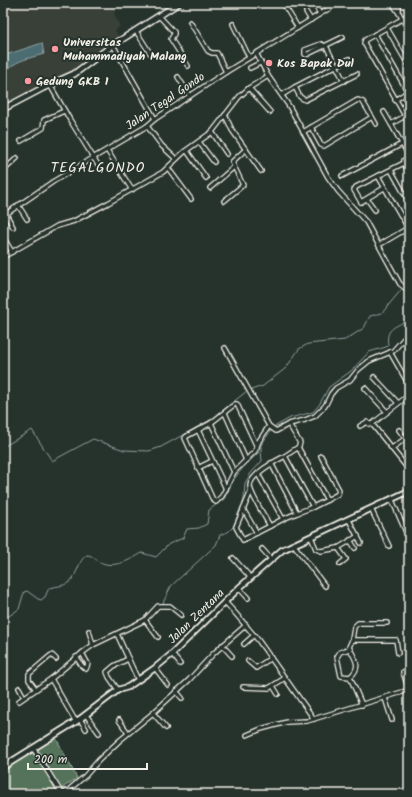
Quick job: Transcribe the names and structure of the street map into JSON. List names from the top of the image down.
{
  "streets": {
    "street": ["Jalan Tegal Gondo", "Jalan Zentana"]
  },
  "districts": ["TEGALGONDO"],
  "places": ["Universitas Muhammadiyah Malang", "Kos Bapak Dul", "Gedung GKB 1"],
  "scale_bar": "200 m"
}
